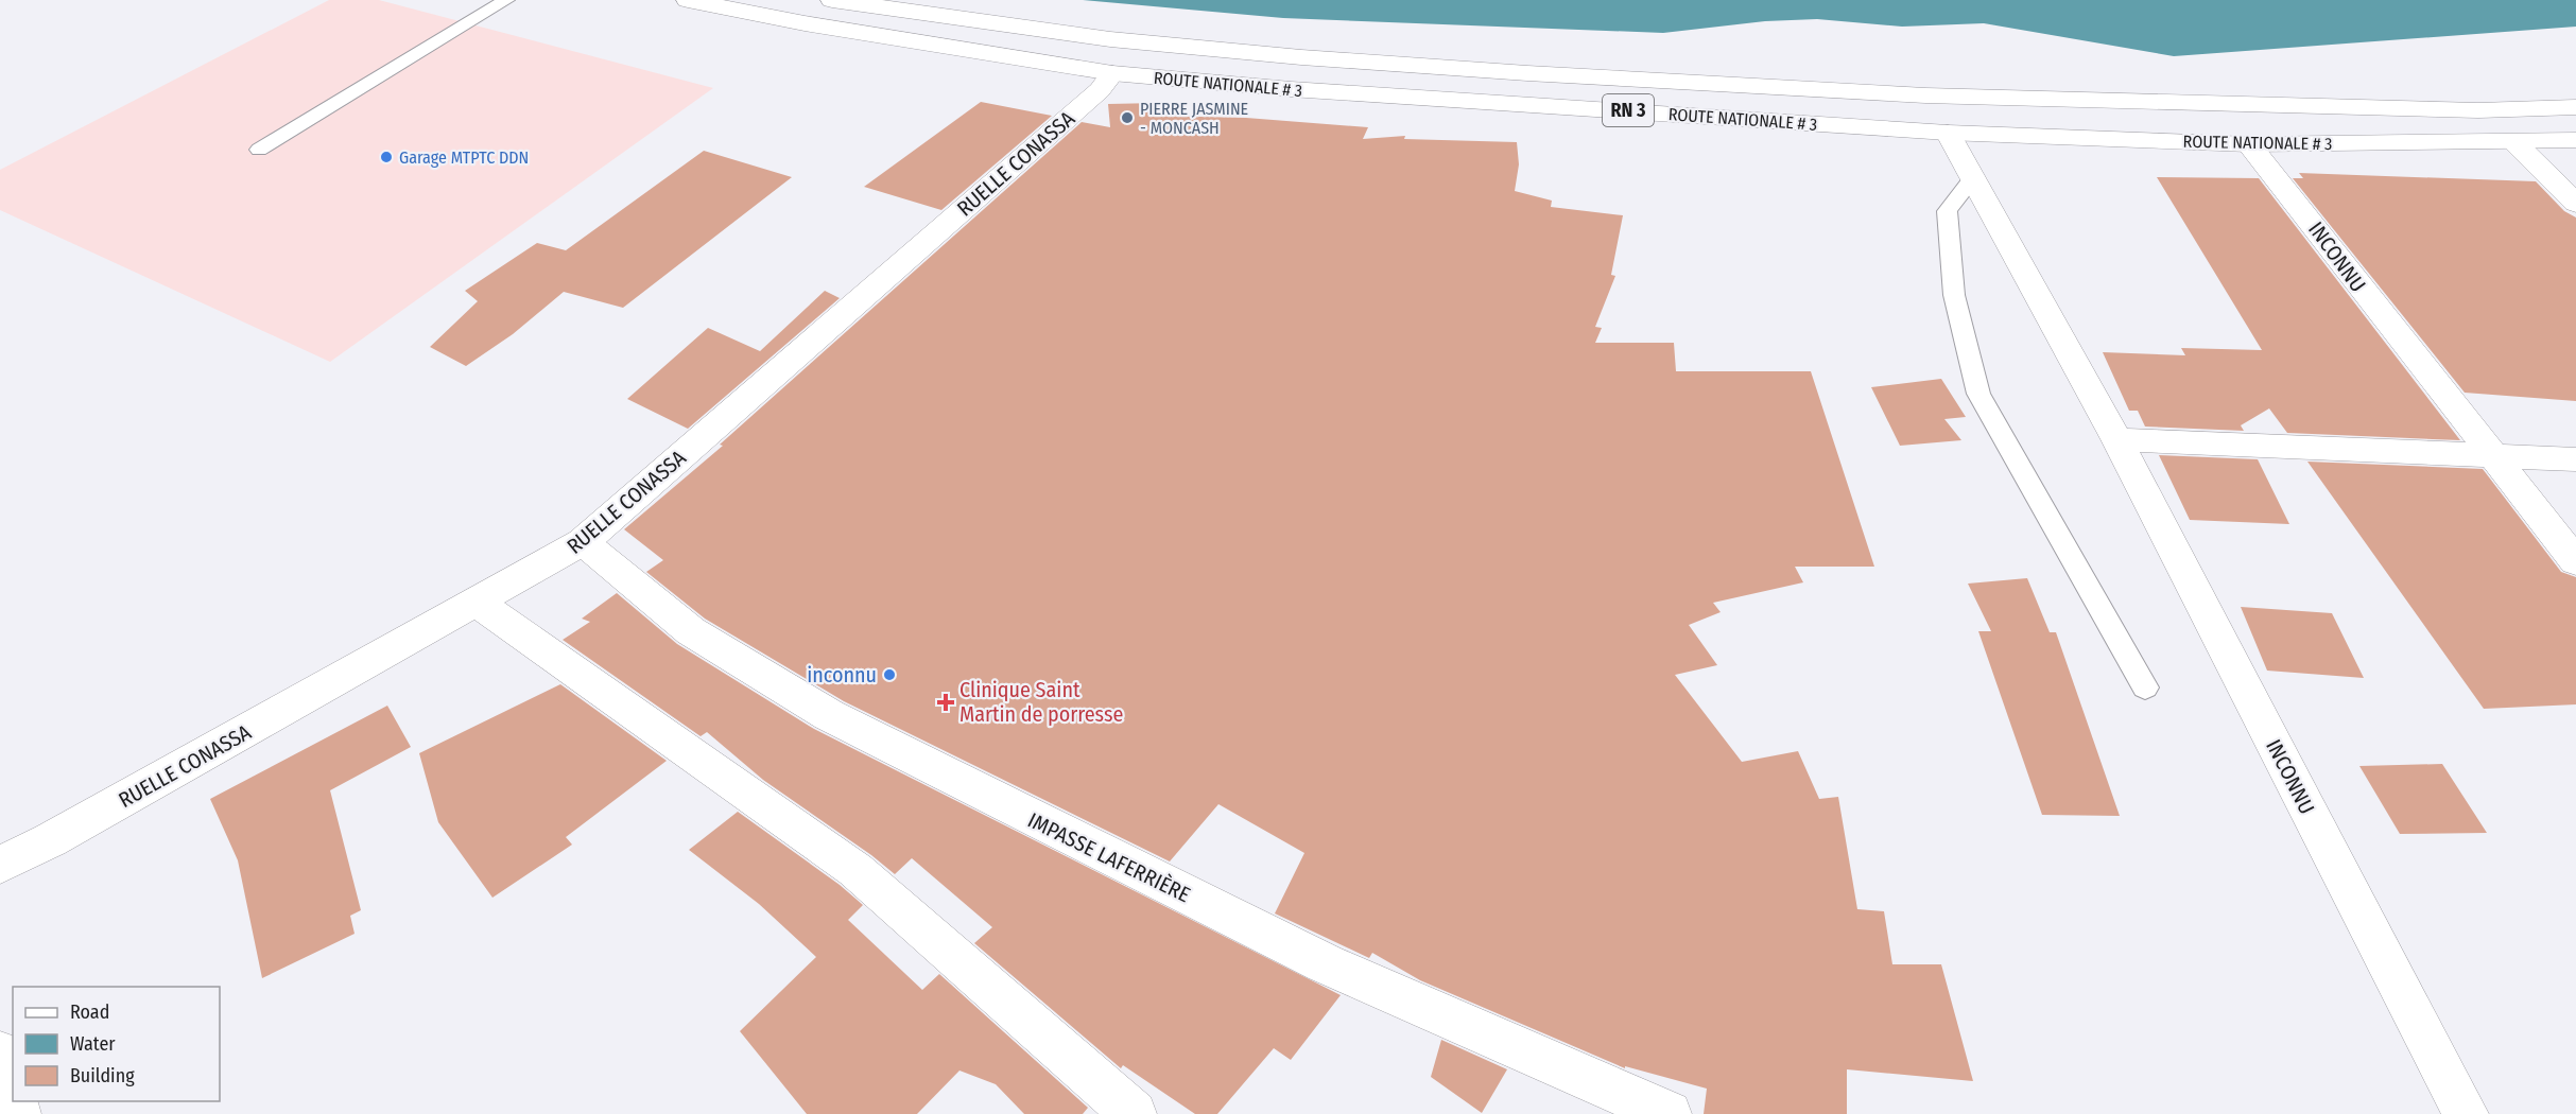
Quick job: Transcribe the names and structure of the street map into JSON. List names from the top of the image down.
{
  "streets": {
    "street": [
      "ROUTE NATIONALE # 3",
      "RN 3",
      "RUELLE CONASSA",
      "INCONNU",
      "IMPASSE LAFERRIÈRE"
    ]
  },
  "crossings": [
    ["ROUTE NATIONALE # 3", "RUELLE CONASSA"],
    ["ROUTE NATIONALE # 3", "INCONNU"],
    ["RUELLE CONASSA", "IMPASSE LAFERRIÈRE"]
  ],
  "places": {
    "other": ["PIERRE JASMINE - MONCASH", "Garage MTPTC DDN", "inconnu"],
    "health": ["Clinique Saint Martin de porresse"]
  },
  "legend": ["Road", "Water", "Building"]
}
